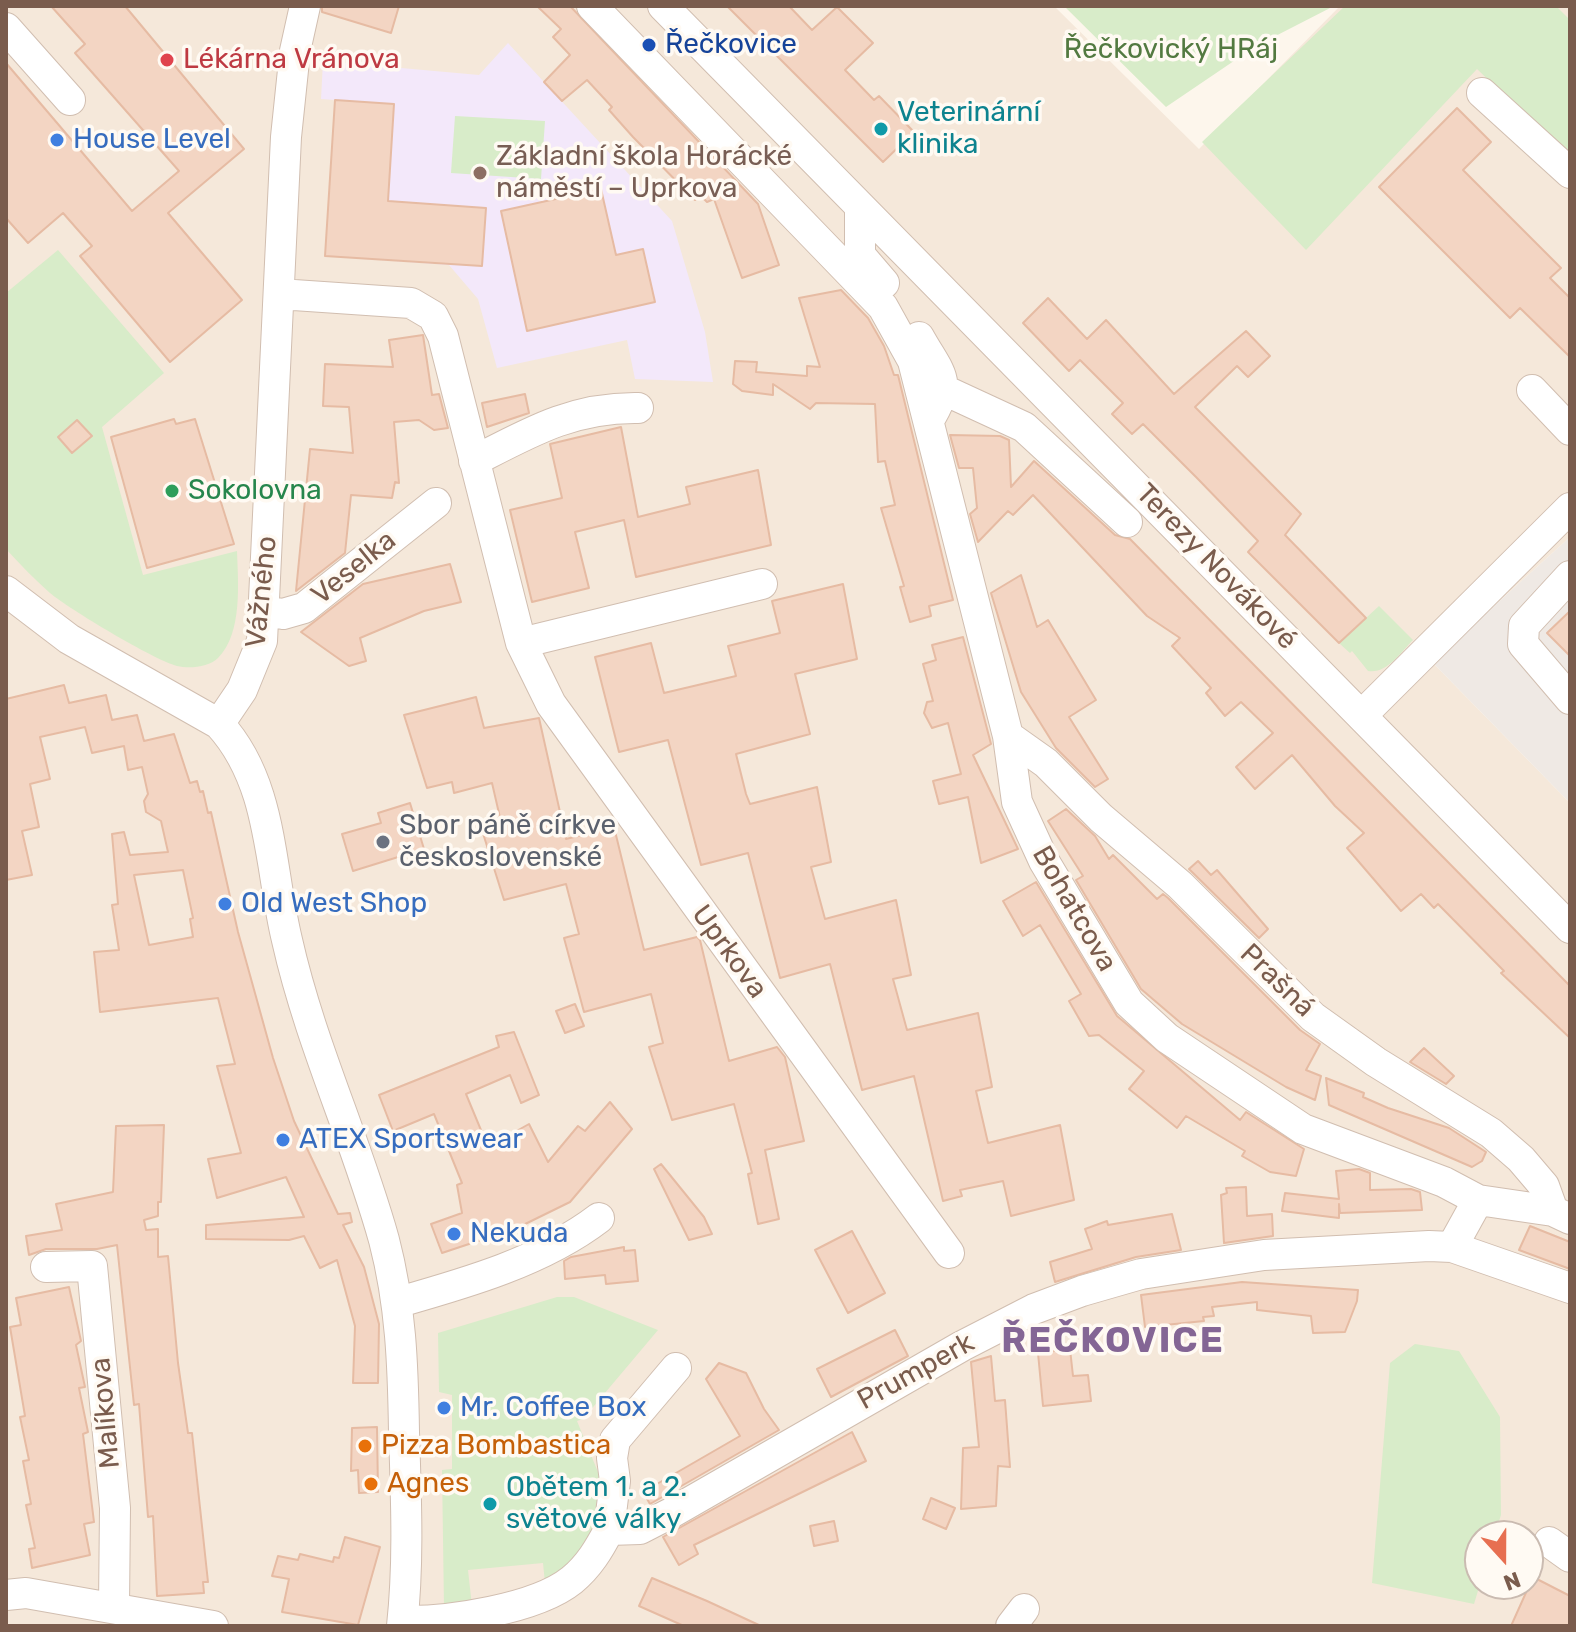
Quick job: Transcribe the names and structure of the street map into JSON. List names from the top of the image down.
{
  "streets": {
    "street": [
      "Terezy Novákové",
      "Veselka",
      "Vážného",
      "Bohatcova",
      "Uprkova",
      "Prašná",
      "Prumperk",
      "Malíkova"
    ]
  },
  "crossings": [
    ["Veselka", "Vážného"],
    ["Vážného", "Uprkova"],
    ["Bohatcova", "Prašná"]
  ],
  "districts": ["ŘEČKOVICE"],
  "parks": ["Řečkovický HRáj"],
  "places": [
    "Řečkovice",
    "Lékárna Vránova",
    "Veterinární klinika",
    "House Level",
    "Základní škola Horácké náměstí – Uprkova",
    "Sokolovna",
    "Sbor páně církve československé",
    "Old West Shop",
    "ATEX Sportswear",
    "Nekuda",
    "Mr. Coffee Box",
    "Pizza Bombastica",
    "Agnes",
    "Obětem 1. a 2. světové války"
  ],
  "north": "bottom"
}
